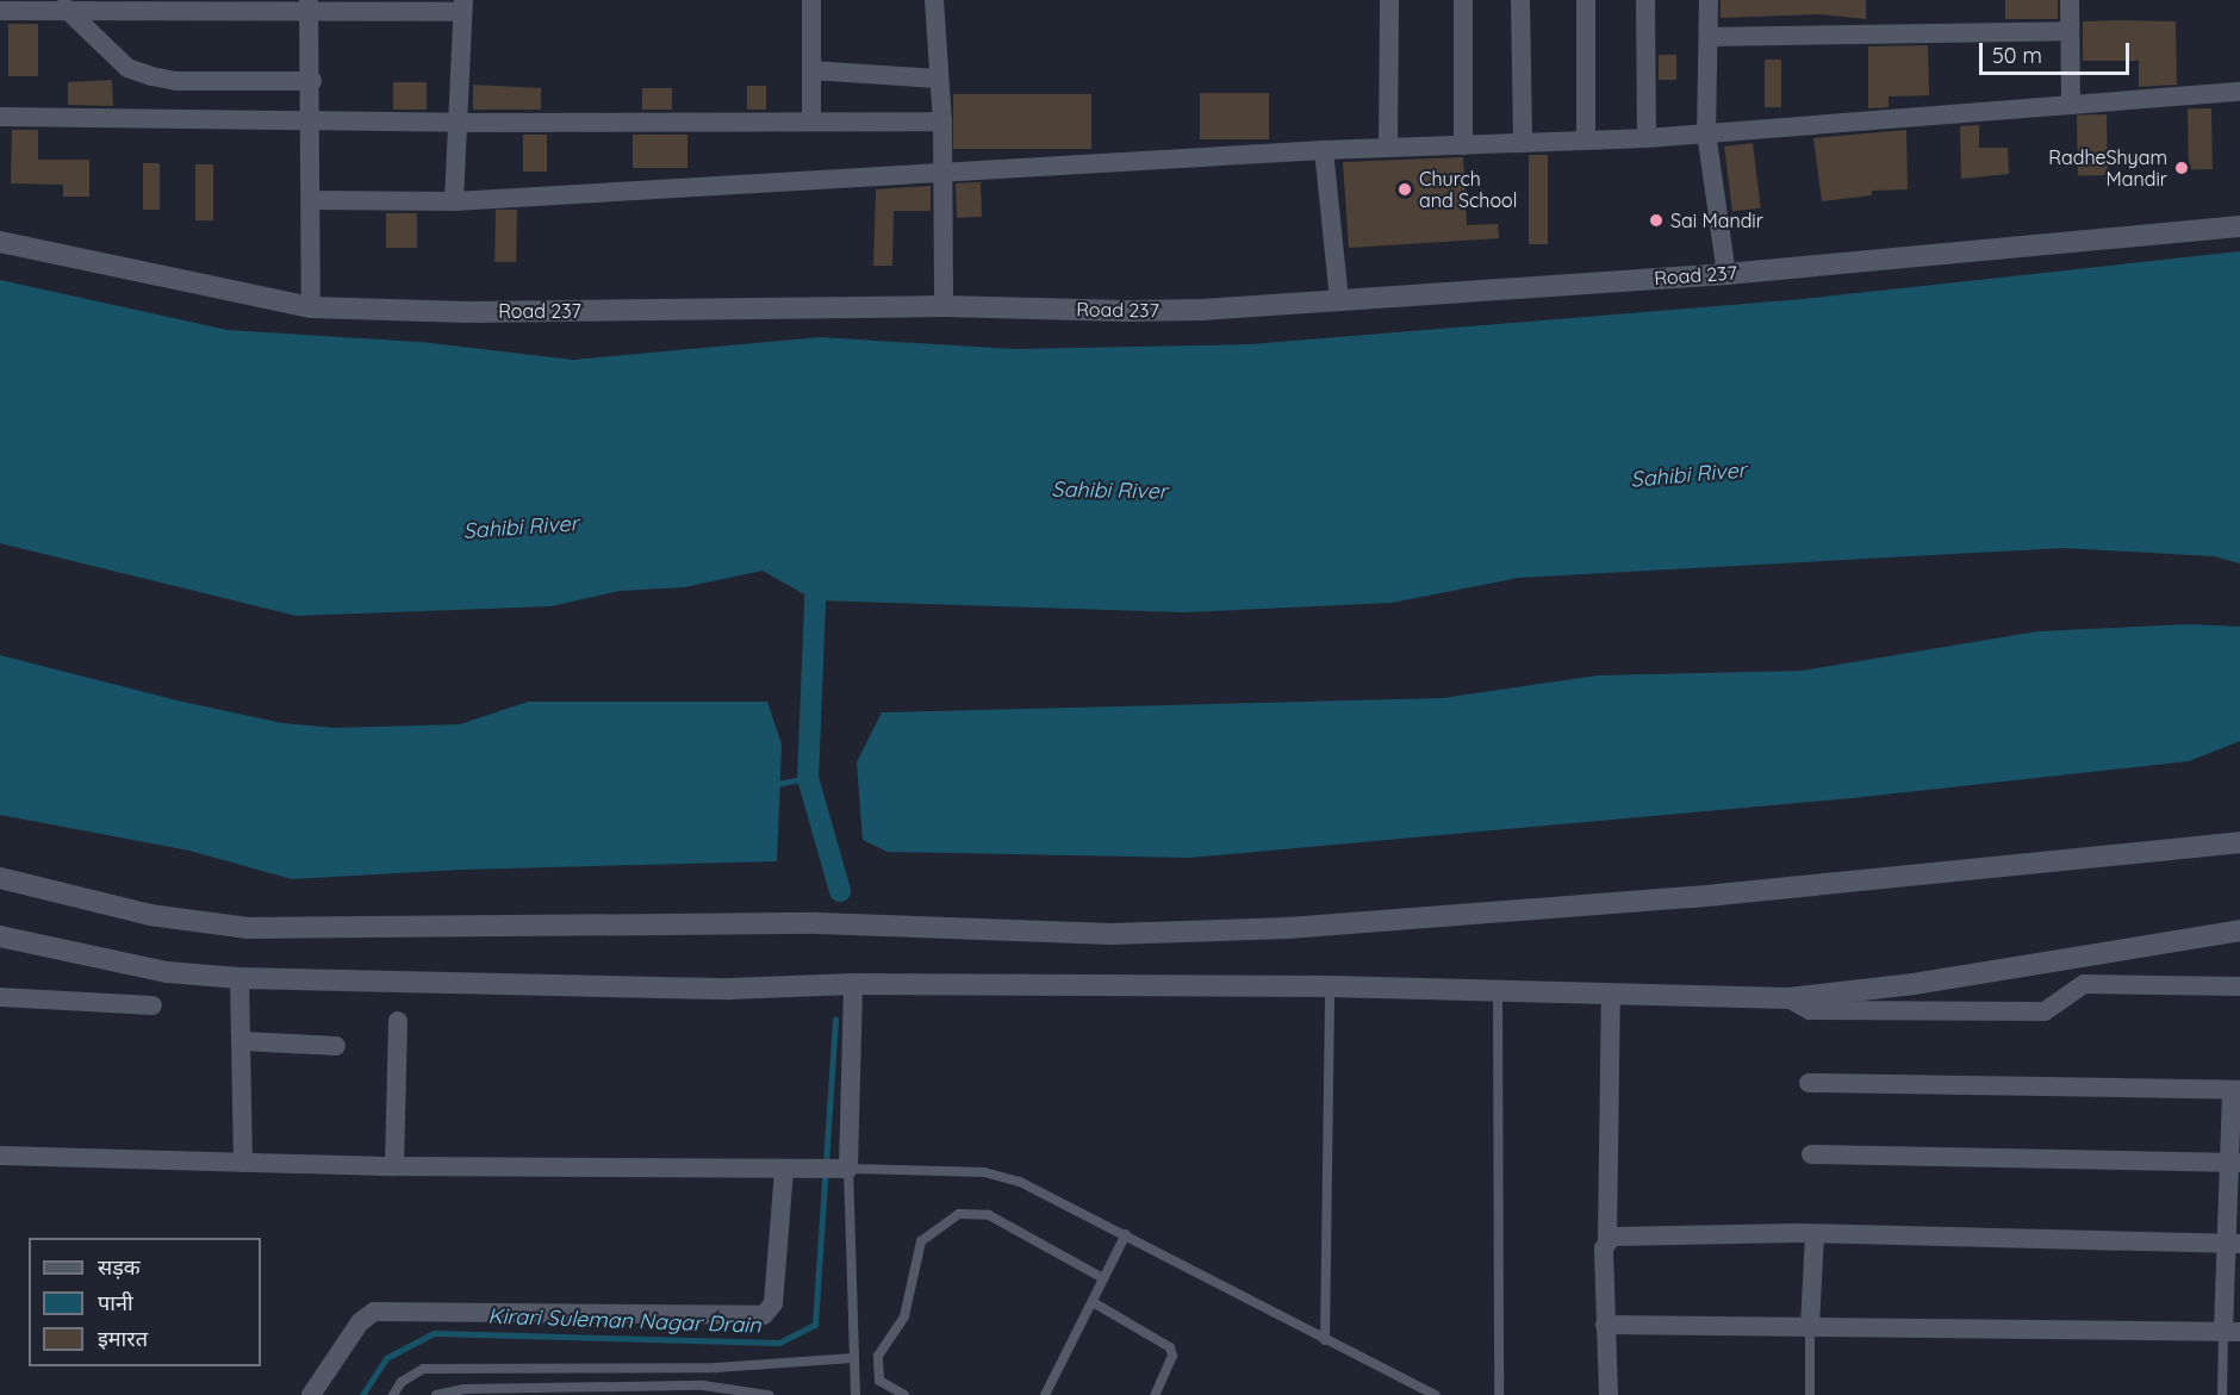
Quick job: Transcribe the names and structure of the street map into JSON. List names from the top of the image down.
{
  "streets": {
    "street": ["Road 237"]
  },
  "water": ["Sahibi River", "Kirari Suleman Nagar Drain"],
  "places": ["RadheShyam Mandir", "Church and School", "Sai Mandir"],
  "legend": ["सड़क", "पानी", "इमारत"],
  "scale_bar": "50 m"
}
